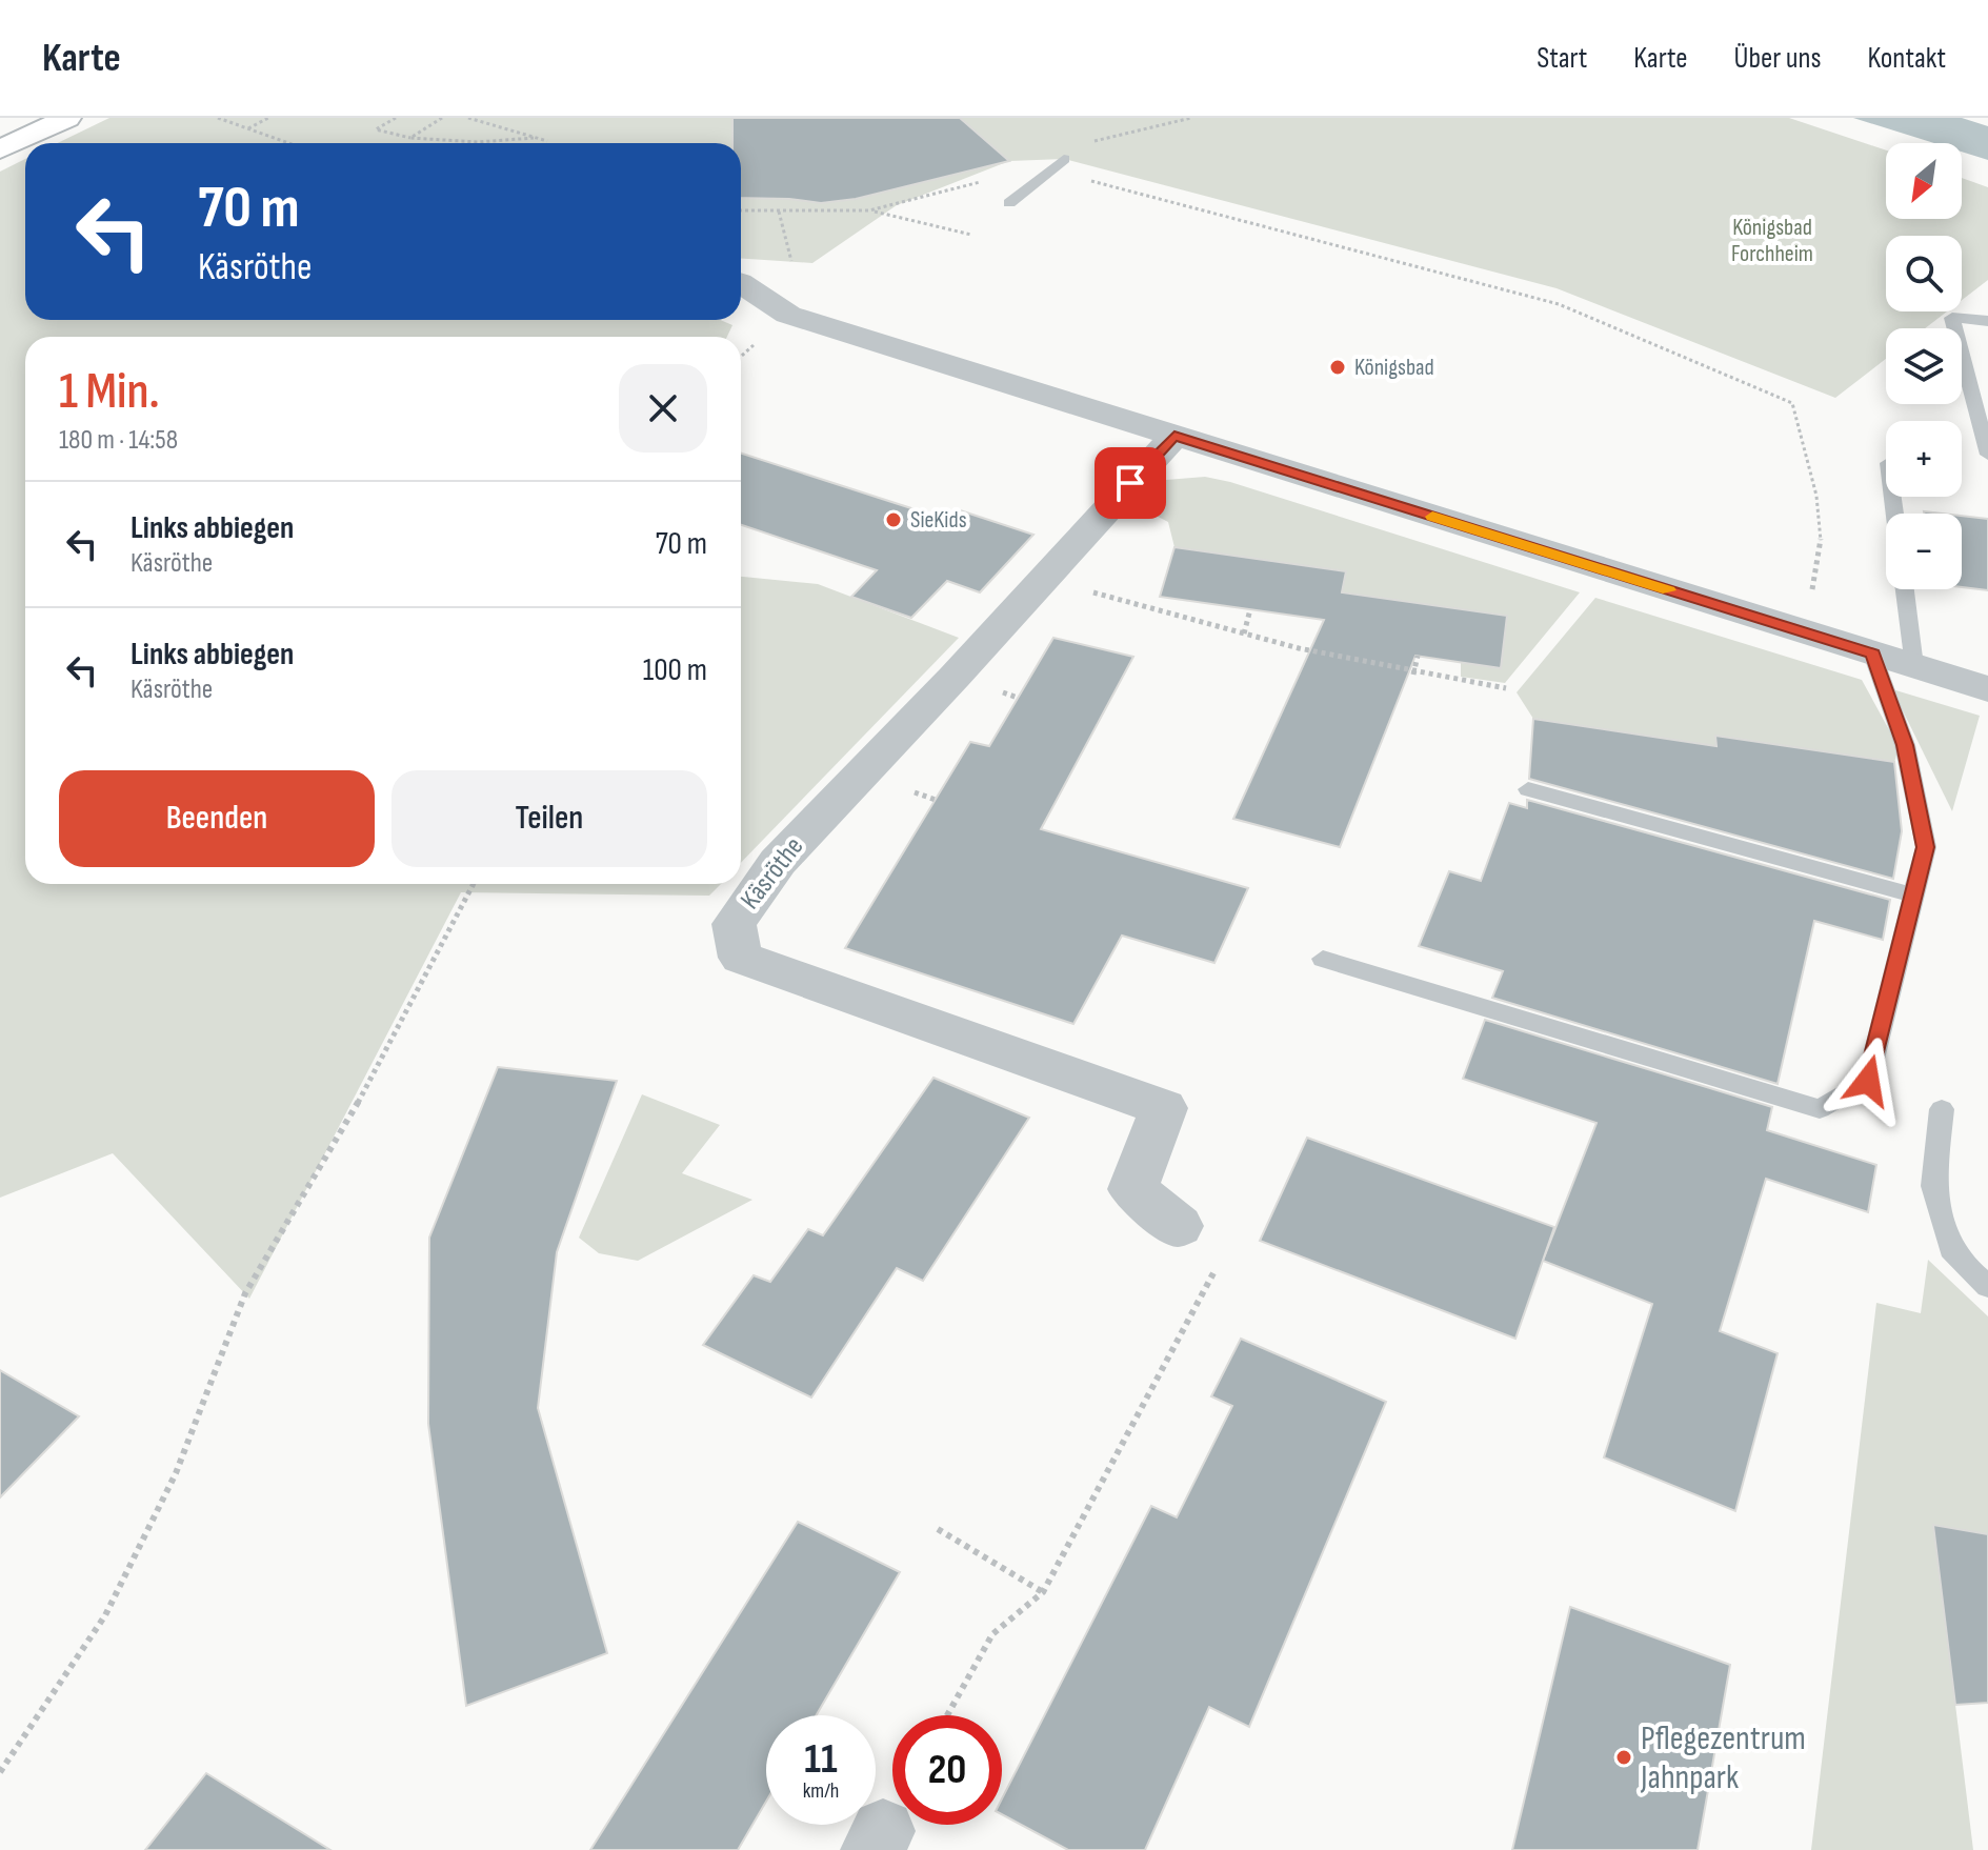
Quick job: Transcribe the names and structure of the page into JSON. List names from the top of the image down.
{
  "streets": {
    "street": ["Käsröthe"]
  },
  "parks": ["Königsbad Forchheim"],
  "places": ["Königsbad", "SieKids", "Pflegezentrum Jahnpark"],
  "north": "bottom left",
  "page": {
    "header": "Karte",
    "nav": [
      "Start",
      "Karte",
      "Über uns",
      "Kontakt"
    ],
    "map_buttons": ["+", "−"],
    "turn": ["70 m", "Käsröthe"],
    "heading": ["1 Min.", "180 m · 14:58"],
    "list": [
      {
        "name": "Links abbiegen",
        "note": "Käsröthe",
        "value": "70 m"
      },
      {
        "name": "Links abbiegen",
        "note": "Käsröthe",
        "value": "100 m"
      }
    ],
    "buttons": ["Beenden", "Teilen"],
    "speed": "11 km/h",
    "limit": "20"
  }
}
